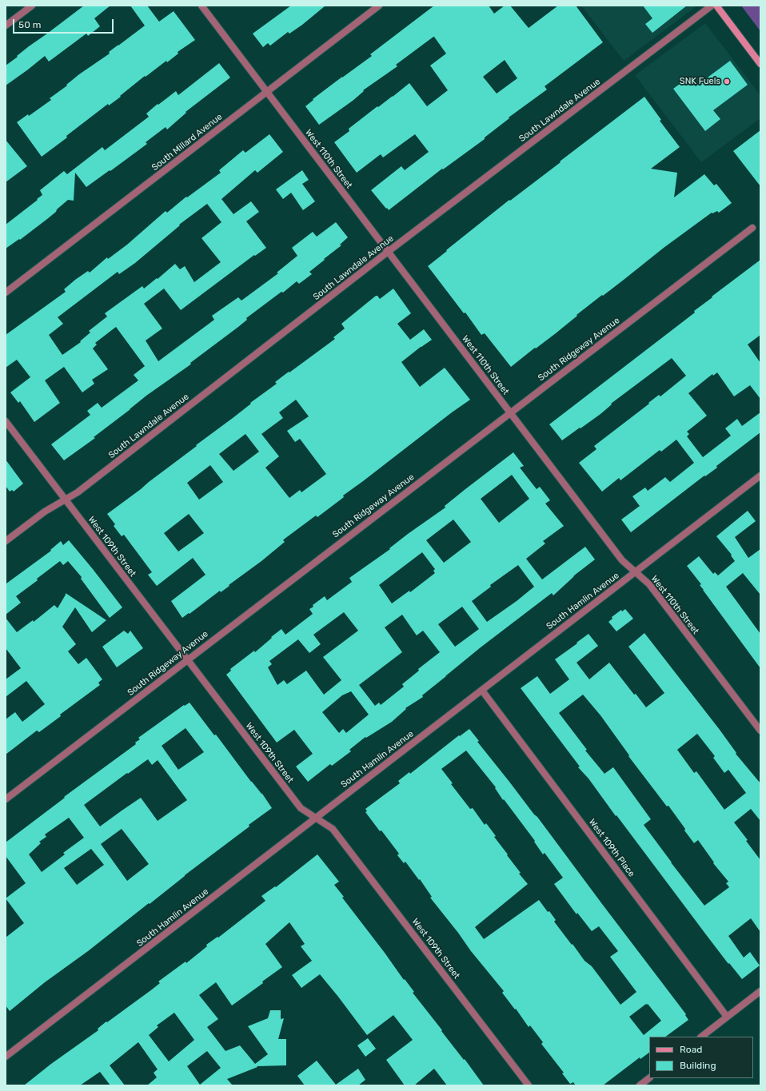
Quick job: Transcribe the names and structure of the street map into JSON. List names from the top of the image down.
{
  "streets": {
    "street": [
      "South Lawndale Avenue",
      "South Millard Avenue",
      "West 110th Street",
      "South Ridgeway Avenue",
      "West 109th Street",
      "South Hamlin Avenue",
      "West 109th Place"
    ]
  },
  "crossings": [
    ["South Lawndale Avenue", "West 110th Street"],
    ["South Lawndale Avenue", "West 109th Street"],
    ["South Millard Avenue", "West 110th Street"],
    ["West 110th Street", "South Ridgeway Avenue"],
    ["West 110th Street", "South Hamlin Avenue"],
    ["South Ridgeway Avenue", "West 109th Street"],
    ["West 109th Street", "South Hamlin Avenue"],
    ["South Hamlin Avenue", "West 109th Place"]
  ],
  "places": ["SNK Fuels"],
  "legend": ["Road", "Building"],
  "scale_bar": "50 m"
}
